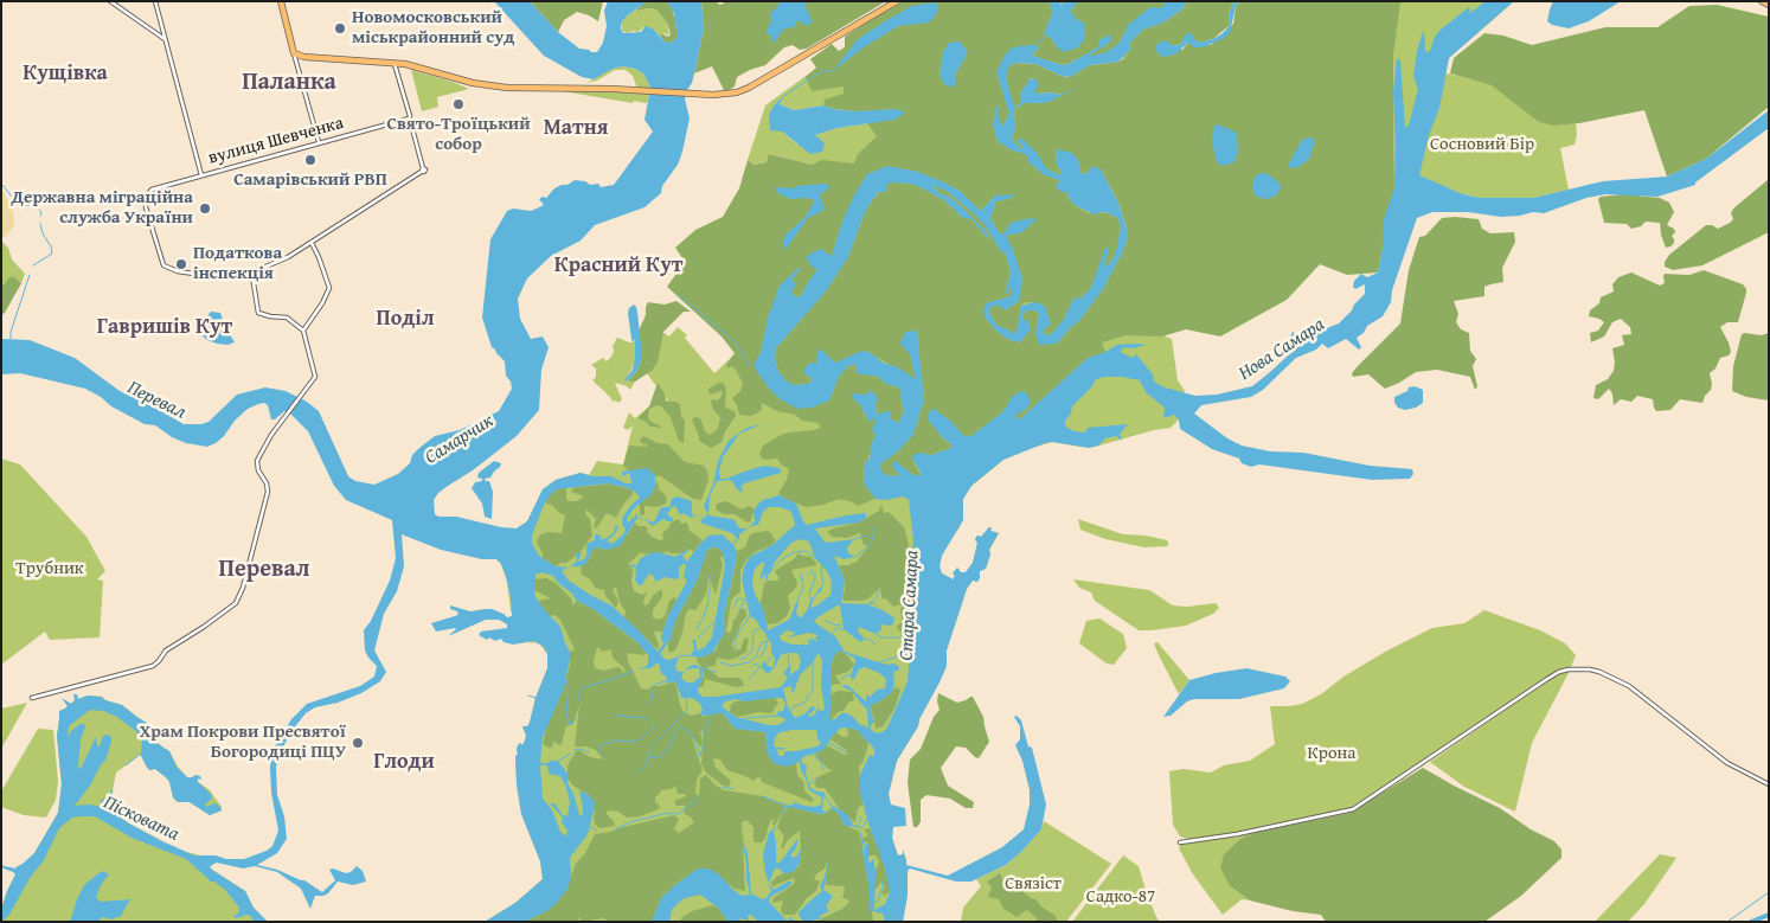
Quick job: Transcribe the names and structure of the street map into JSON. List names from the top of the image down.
{
  "streets": {
    "street": ["вулиця Шевченка"]
  },
  "districts": [
    "Кущівка",
    "Паланка",
    "Матня",
    "Красний Кут",
    "Поділ",
    "Гавришів Кут",
    "Перевал",
    "Глоди"
  ],
  "water": [
    "Нова Самара",
    "Перевал",
    "Самарчик",
    "Стара Самара",
    "Пісковата"
  ],
  "parks": [
    "Сосновий Бір",
    "Трубник",
    "Крона",
    "Связіст",
    "Садко-87"
  ],
  "places": [
    "Новомосковський міськрайонний суд",
    "Свято-Троїцький собор",
    "Самарівський РВП",
    "Державна міграційна служба України",
    "Податкова інспекція",
    "Храм Покрови Пресвятої Богородиці ПЦУ"
  ]
}
